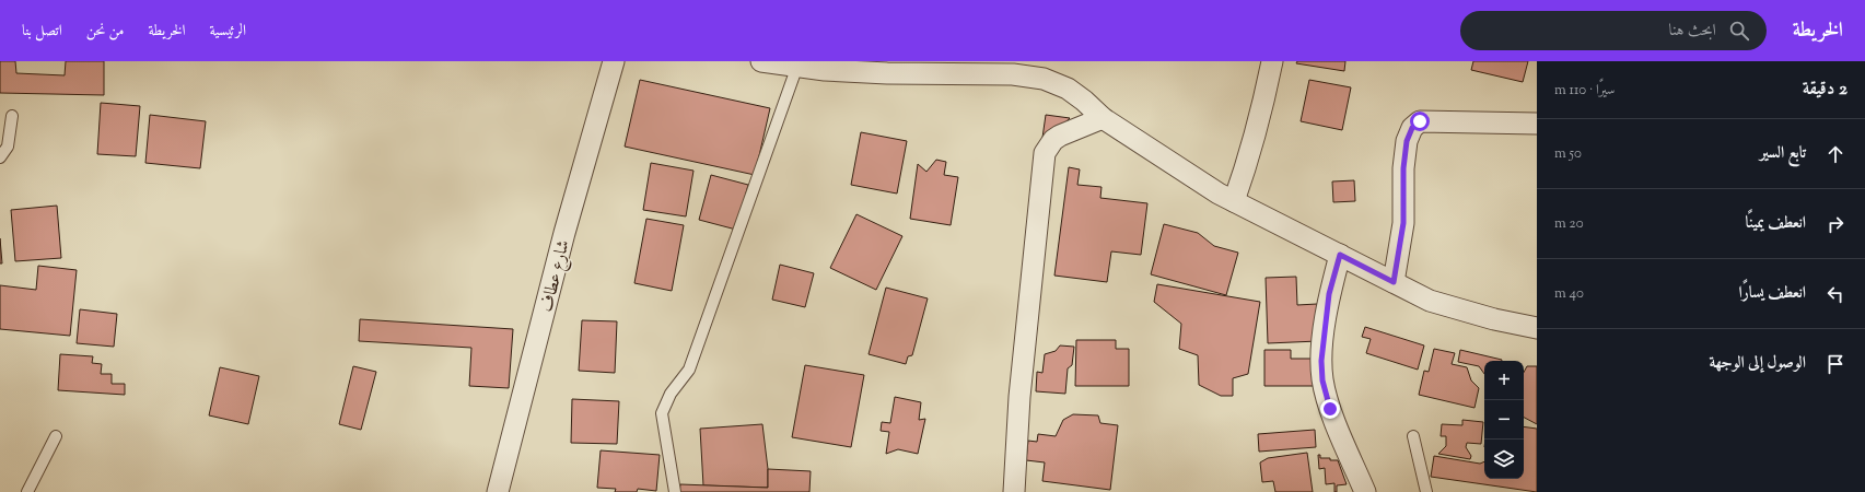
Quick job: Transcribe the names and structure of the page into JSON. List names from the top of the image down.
{
  "streets": {
    "street": ["شارع عطاف"]
  },
  "page": {
    "header": "الخريطة",
    "search": "ابحث هنا",
    "nav": [
      "الرئيسية",
      "الخريطة",
      "من نحن",
      "اتصل بنا"
    ],
    "heading": ["2 دقيقة", "سيرًا · 110 m"],
    "list": [
      ["تابع السير", "50 m"],
      ["انعطف يمينًا", "20 m"],
      ["انعطف يسارًا", "40 m"],
      "الوصول إلى الوجهة"
    ],
    "map_buttons": ["+", "−"]
  }
}
